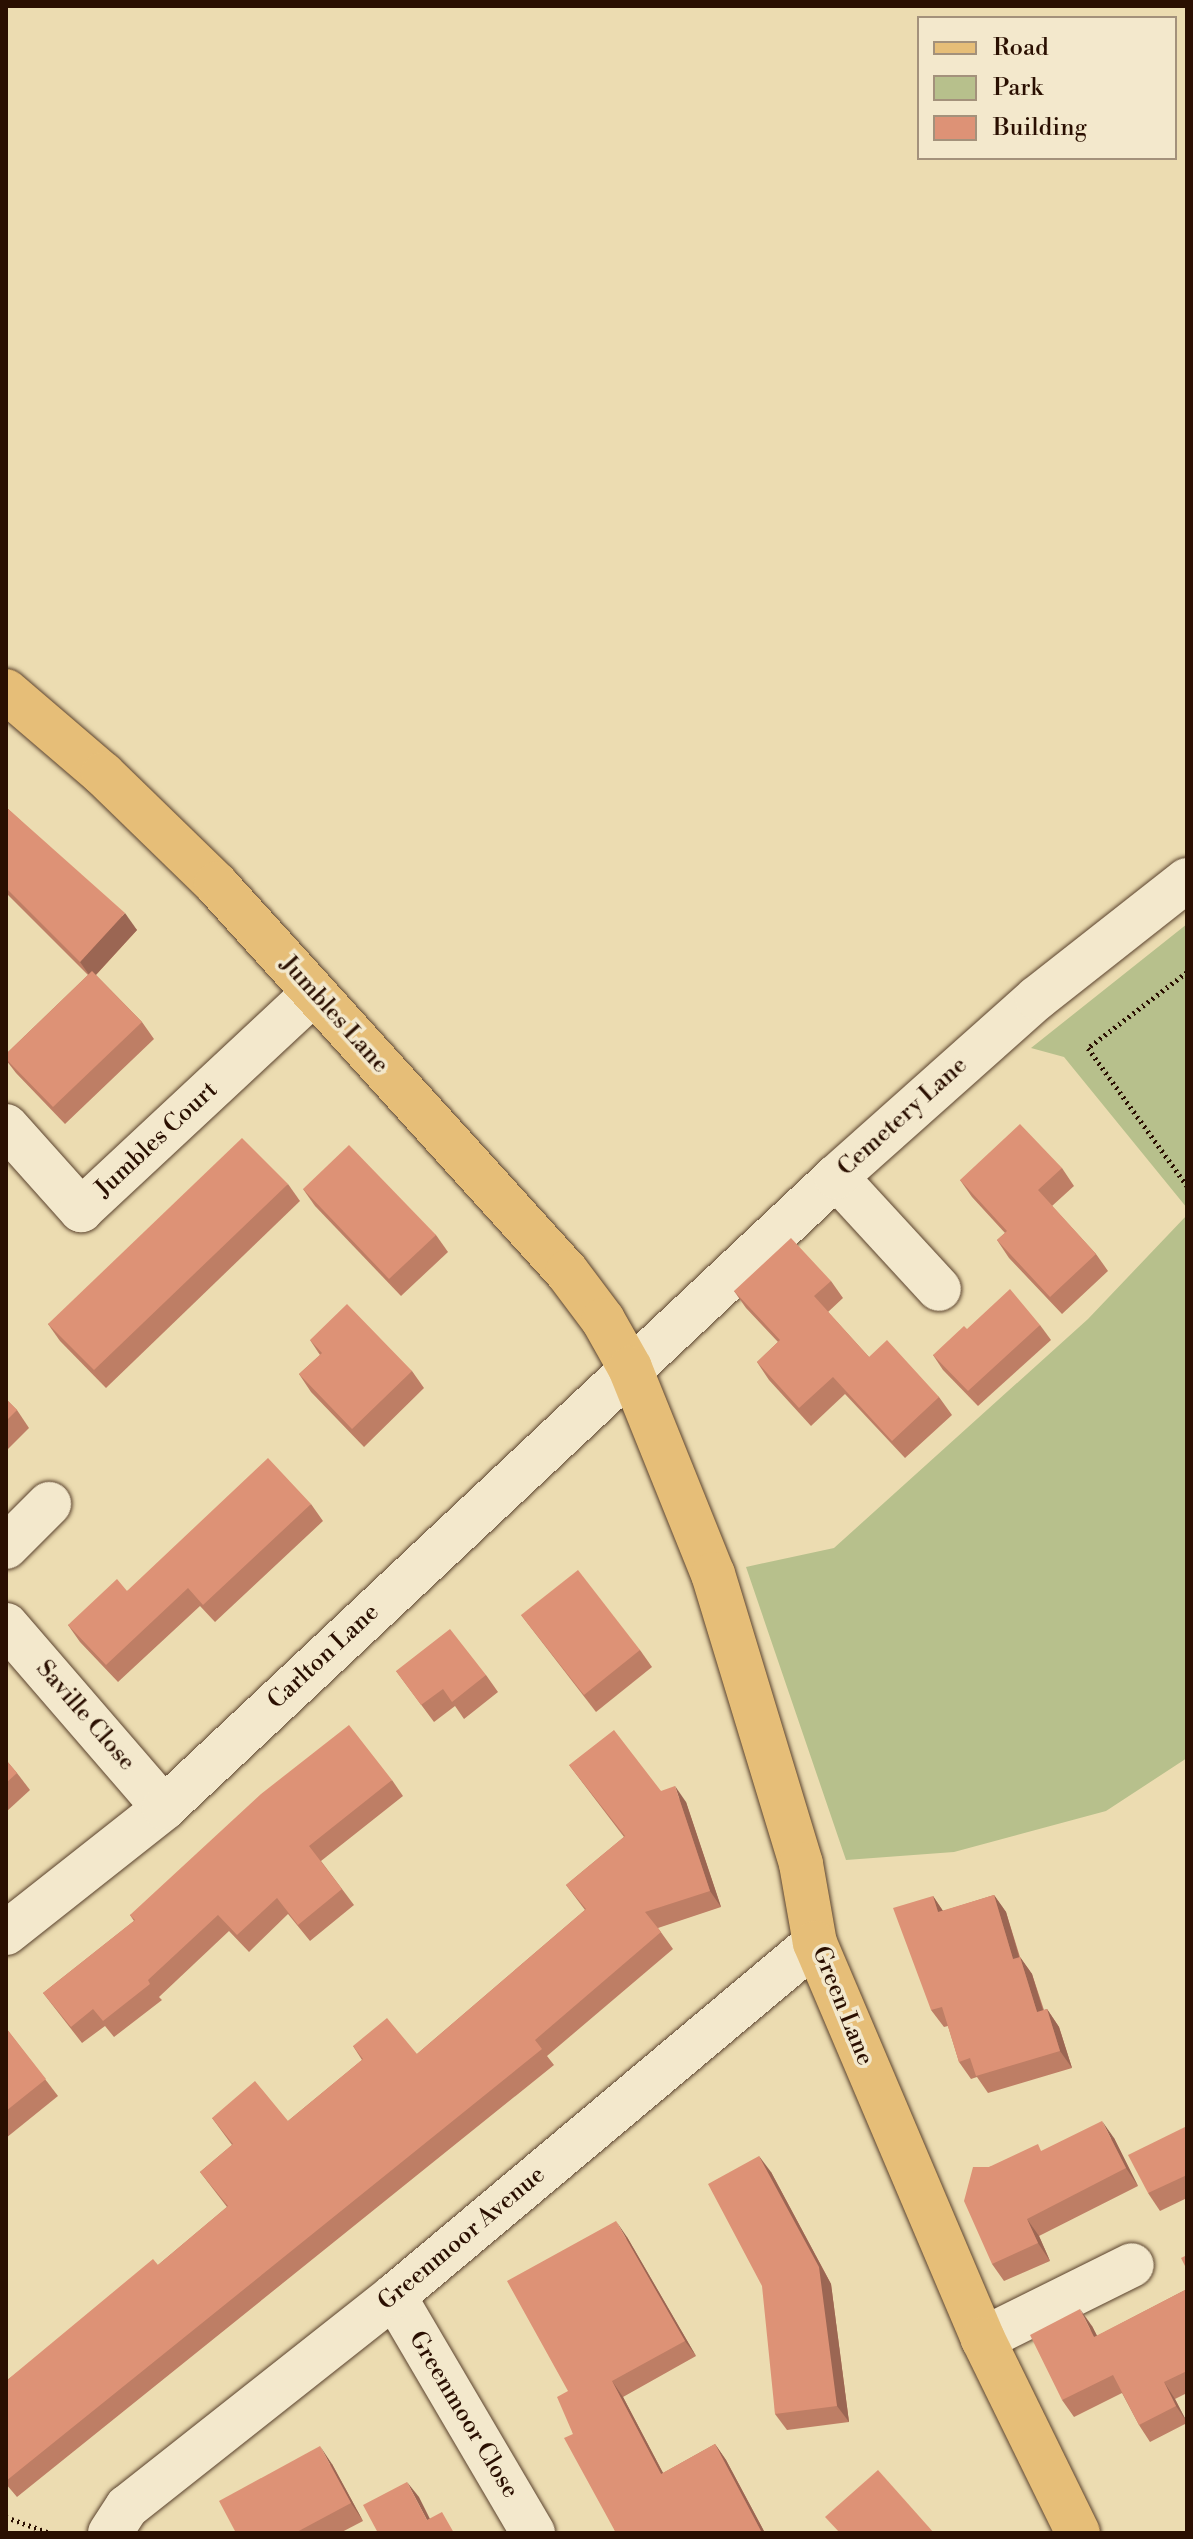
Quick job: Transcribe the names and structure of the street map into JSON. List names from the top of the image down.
{
  "streets": {
    "main road": ["Jumbles Lane", "Green Lane"],
    "street": [
      "Cemetery Lane",
      "Jumbles Court",
      "Carlton Lane",
      "Saville Close",
      "Greenmoor Avenue",
      "Greenmoor Close"
    ]
  },
  "crossings": [
    ["Jumbles Lane", "Cemetery Lane"],
    ["Jumbles Lane", "Jumbles Court"],
    ["Jumbles Lane", "Carlton Lane"],
    ["Jumbles Lane", "Green Lane"],
    ["Cemetery Lane", "Carlton Lane"],
    ["Cemetery Lane", "Green Lane"],
    ["Carlton Lane", "Saville Close"],
    ["Carlton Lane", "Green Lane"],
    ["Green Lane", "Greenmoor Avenue"],
    ["Greenmoor Avenue", "Greenmoor Close"]
  ],
  "legend": ["Road", "Park", "Building"]
}
